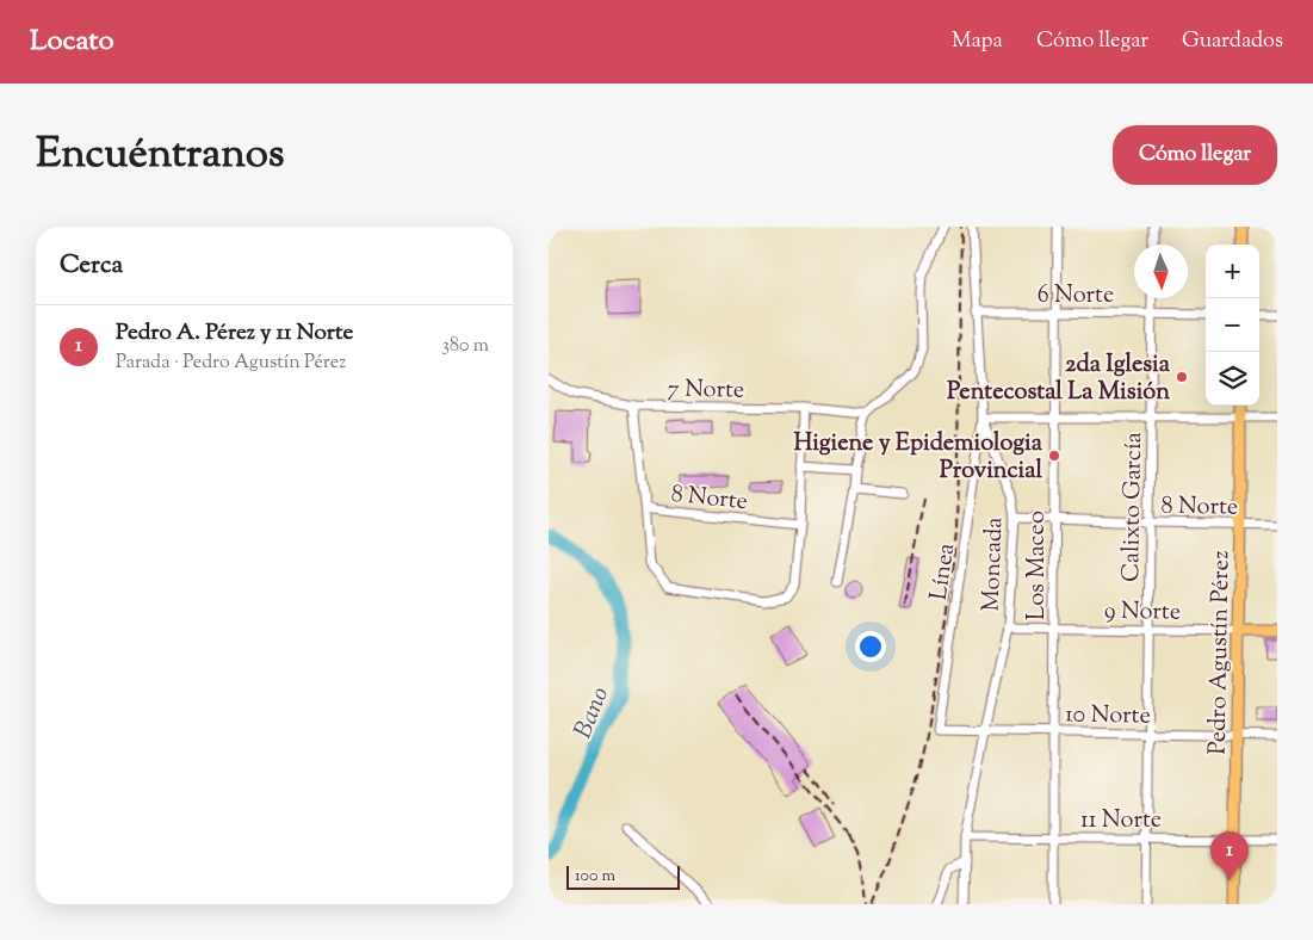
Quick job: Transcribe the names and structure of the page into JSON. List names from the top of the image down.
{
  "streets": {
    "main road": ["9 Norte", "Pedro Agustín Pérez"],
    "street": [
      "6 Norte",
      "7 Norte",
      "8 Norte",
      "Calixto García",
      "Moncada",
      "Los Maceo",
      "Línea",
      "10 Norte",
      "11 Norte"
    ]
  },
  "crossings": [
    ["6 Norte", "Calixto García"],
    ["6 Norte", "Moncada"],
    ["6 Norte", "Los Maceo"],
    ["8 Norte", "Calixto García"],
    ["8 Norte", "Moncada"],
    ["8 Norte", "Los Maceo"],
    ["8 Norte", "Pedro Agustín Pérez"],
    ["Calixto García", "9 Norte"],
    ["Calixto García", "10 Norte"],
    ["Calixto García", "11 Norte"],
    ["Moncada", "Línea"],
    ["Moncada", "9 Norte"],
    ["Moncada", "10 Norte"],
    ["Moncada", "11 Norte"],
    ["Los Maceo", "9 Norte"],
    ["Los Maceo", "10 Norte"],
    ["Los Maceo", "11 Norte"],
    ["Línea", "10 Norte"],
    ["9 Norte", "Pedro Agustín Pérez"],
    ["Pedro Agustín Pérez", "10 Norte"],
    ["Pedro Agustín Pérez", "11 Norte"]
  ],
  "water": ["Bano"],
  "places": ["2da Iglesia Pentecostal La Misión", "Higiene y Epidemiologia Provincial"],
  "scale_bar": "100 m",
  "north": "bottom",
  "page": {
    "header": "Locato",
    "nav": ["Mapa", "Cómo llegar", "Guardados"],
    "title": "Encuéntranos",
    "buttons": "Cómo llegar",
    "heading": "Cerca",
    "map_buttons": ["+", "−"],
    "list": [
      {
        "mark": "1",
        "name": "Pedro A. Pérez y 11 Norte",
        "note": "Parada · Pedro Agustín Pérez",
        "value": "380 m"
      }
    ],
    "pins": "1",
    "scale": "100 m"
  }
}
